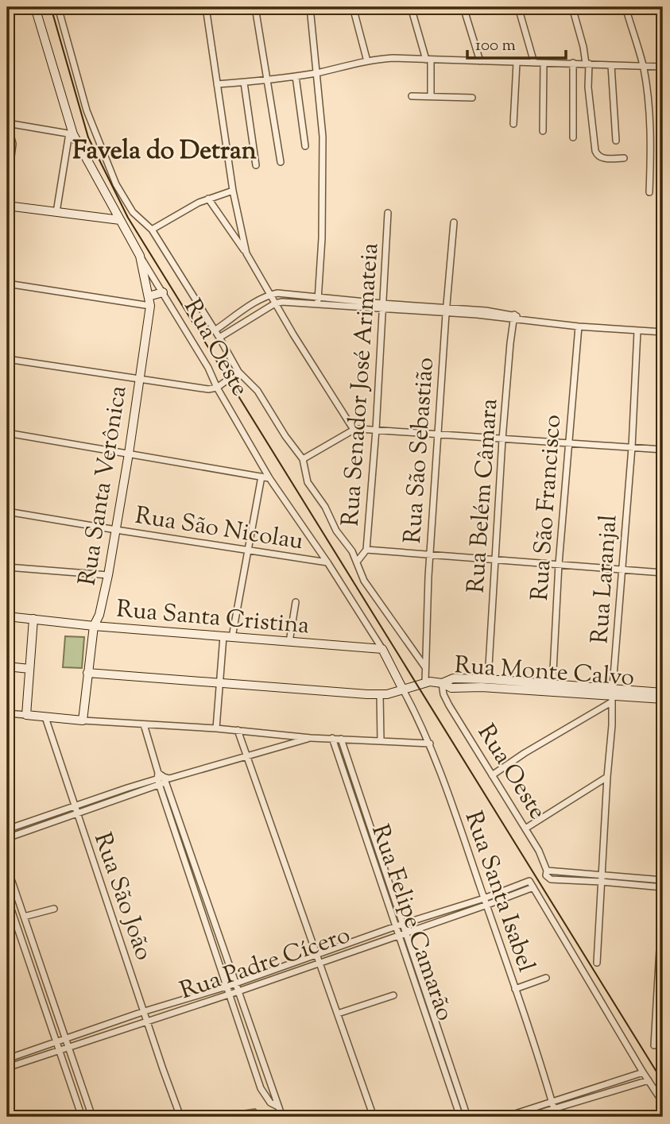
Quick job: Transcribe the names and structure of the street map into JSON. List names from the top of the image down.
{
  "streets": {
    "main road": [
      "Rua Oeste",
      "Rua Santa Verônica",
      "Rua Santa Cristina",
      "Rua Monte Calvo"
    ],
    "street": [
      "Rua Senador José Arimateia",
      "Rua São Sebastião",
      "Rua Belém Câmara",
      "Rua São Francisco",
      "Rua São Nicolau",
      "Rua Laranjal",
      "Rua Santa Isabel",
      "Rua São João",
      "Rua Felipe Camarão",
      "Rua Padre Cícero"
    ]
  },
  "crossings": [
    ["Rua Oeste", "Rua Senador José Arimateia"],
    ["Rua Oeste", "Rua São Sebastião"],
    ["Rua Oeste", "Rua Santa Verônica"],
    ["Rua Oeste", "Rua São Nicolau"],
    ["Rua Oeste", "Rua Laranjal"],
    ["Rua Oeste", "Rua Santa Cristina"],
    ["Rua Oeste", "Rua Monte Calvo"],
    ["Rua Oeste", "Rua Santa Isabel"],
    ["Rua Santa Verônica", "Rua São Nicolau"],
    ["Rua Santa Verônica", "Rua Santa Cristina"],
    ["Rua Belém Câmara", "Rua Monte Calvo"],
    ["Rua São Francisco", "Rua Monte Calvo"],
    ["Rua Laranjal", "Rua Monte Calvo"],
    ["Rua Santa Isabel", "Rua Padre Cícero"],
    ["Rua São João", "Rua Padre Cícero"],
    ["Rua Felipe Camarão", "Rua Padre Cícero"]
  ],
  "districts": ["Favela do Detran"],
  "scale_bar": "100 m"
}
